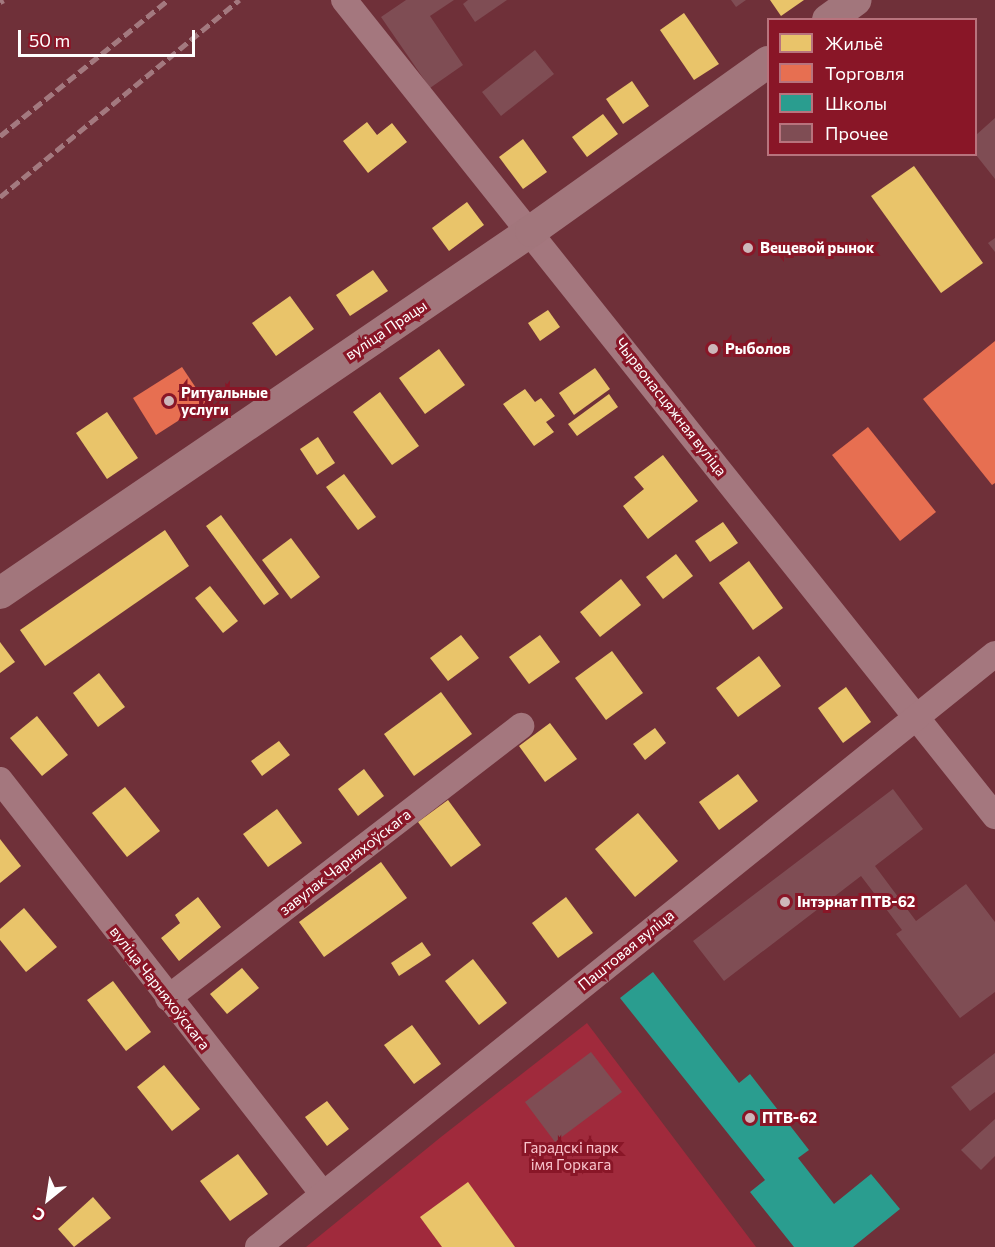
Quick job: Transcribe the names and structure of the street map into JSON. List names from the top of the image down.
{
  "streets": {
    "main road": ["вуліца Працы"],
    "street": [
      "Чырвонасцяжная вуліца",
      "завулак Чарняхоўскага",
      "Паштовая вуліца",
      "вуліца Чарняхоўскага"
    ]
  },
  "crossings": [
    ["вуліца Працы", "Чырвонасцяжная вуліца"],
    ["Чырвонасцяжная вуліца", "Паштовая вуліца"],
    ["завулак Чарняхоўскага", "вуліца Чарняхоўскага"],
    ["Паштовая вуліца", "вуліца Чарняхоўскага"]
  ],
  "parks": ["Гарадскі парк імя Горкага"],
  "places": [
    "Вещевой рынок",
    "Рыболов",
    "Ритуальные услуги",
    "Інтэрнат ПТВ-62",
    "ПТВ-62"
  ],
  "legend": [
    "Жильё",
    "Торговля",
    "Школы",
    "Прочее"
  ],
  "scale_bar": "50 m",
  "north": "bottom left"
}
